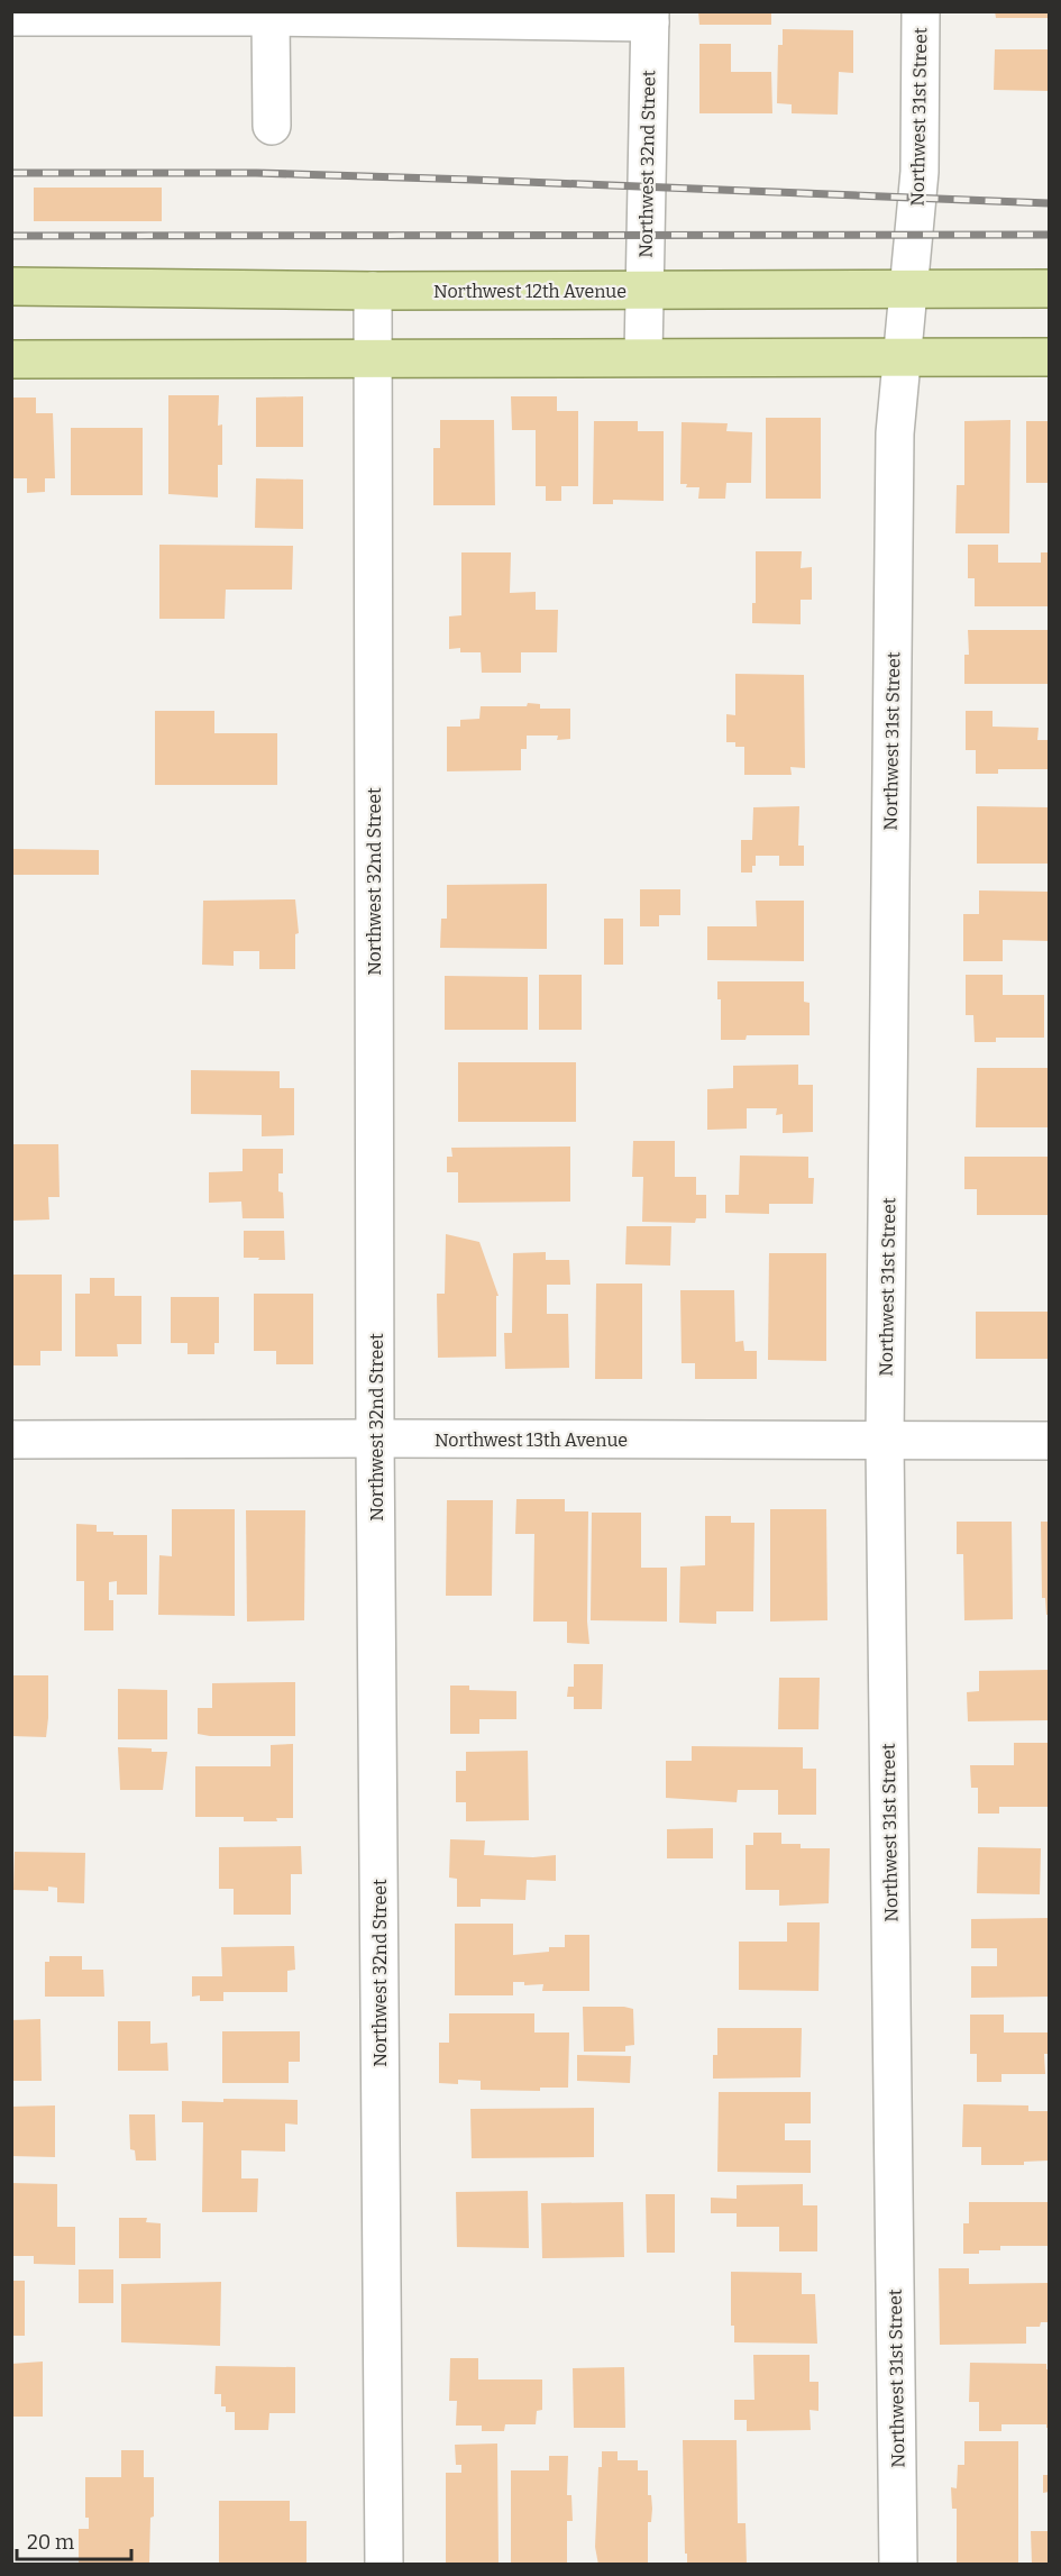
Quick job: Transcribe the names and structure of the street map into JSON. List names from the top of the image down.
{
  "streets": {
    "main road": ["Northwest 12th Avenue"],
    "street": ["Northwest 31st Street", "Northwest 32nd Street", "Northwest 13th Avenue"]
  },
  "crossings": [
    ["Northwest 31st Street", "Northwest 12th Avenue"],
    ["Northwest 31st Street", "Northwest 13th Avenue"],
    ["Northwest 32nd Street", "Northwest 12th Avenue"],
    ["Northwest 32nd Street", "Northwest 13th Avenue"]
  ],
  "scale_bar": "20 m"
}
